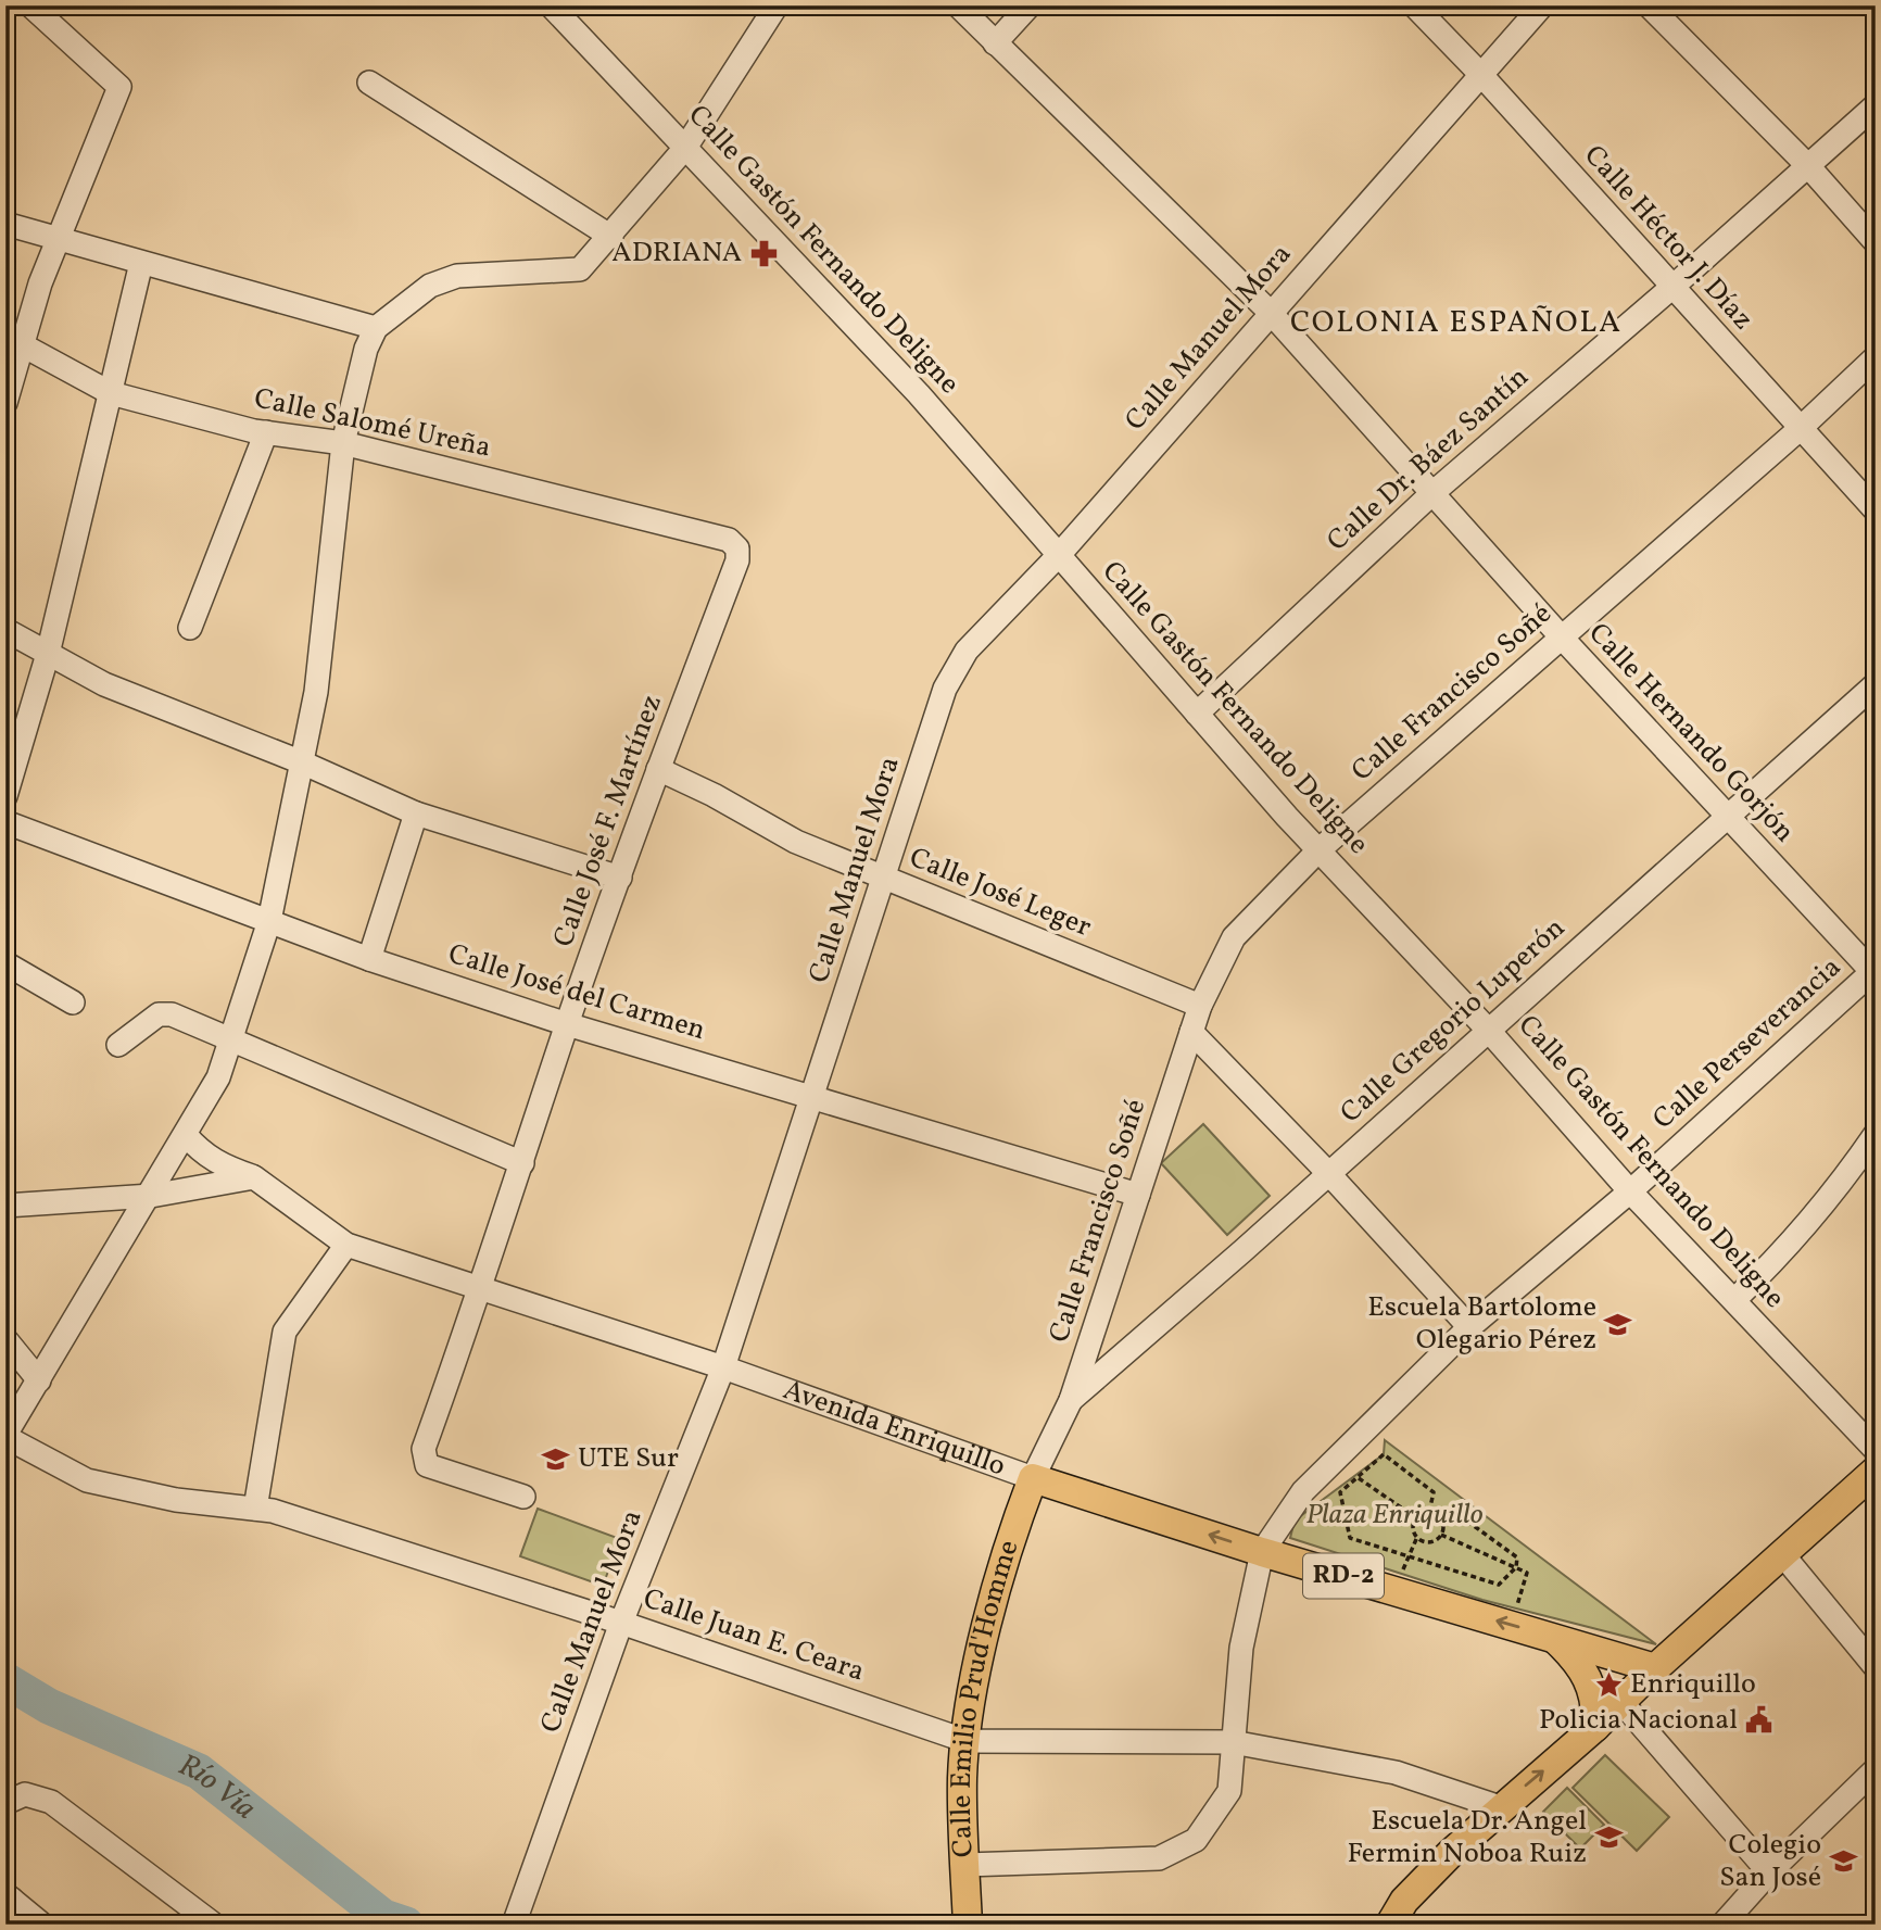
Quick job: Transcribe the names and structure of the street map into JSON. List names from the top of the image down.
{
  "streets": {
    "main road": ["Avenida Enriquillo", "RD-2", "Calle Emilio Prud'Homme"],
    "street": [
      "Calle Héctor J. Díaz",
      "Calle Gastón Fernando Deligne",
      "Calle Manuel Mora",
      "Calle Salomé Ureña",
      "Calle Dr. Báez Santín",
      "Calle Francisco Soñé",
      "Calle Hernando Gorjón",
      "Calle José F. Martínez",
      "Calle José Leger",
      "Calle José del Carmen",
      "Calle Gregorio Luperón",
      "Calle Perseverancia",
      "Calle Juan E. Ceara"
    ]
  },
  "crossings": [
    ["Calle Héctor J. Díaz", "Calle Manuel Mora"],
    ["Calle Héctor J. Díaz", "Calle Dr. Báez Santín"],
    ["Calle Héctor J. Díaz", "Calle Francisco Soñé"],
    ["Calle Gastón Fernando Deligne", "Calle Manuel Mora"],
    ["Calle Gastón Fernando Deligne", "Calle Dr. Báez Santín"],
    ["Calle Gastón Fernando Deligne", "Calle Francisco Soñé"],
    ["Calle Gastón Fernando Deligne", "Calle Gregorio Luperón"],
    ["Calle Gastón Fernando Deligne", "Calle Perseverancia"],
    ["Calle Manuel Mora", "Calle Hernando Gorjón"],
    ["Calle Manuel Mora", "Calle José Leger"],
    ["Calle Manuel Mora", "Calle José del Carmen"],
    ["Calle Manuel Mora", "Avenida Enriquillo"],
    ["Calle Manuel Mora", "Calle Juan E. Ceara"],
    ["Calle Salomé Ureña", "Calle José F. Martínez"],
    ["Calle Dr. Báez Santín", "Calle Hernando Gorjón"],
    ["Calle Francisco Soñé", "Calle Hernando Gorjón"],
    ["Calle Francisco Soñé", "Calle José Leger"],
    ["Calle Francisco Soñé", "Calle José del Carmen"],
    ["Calle Francisco Soñé", "Calle Gregorio Luperón"],
    ["Calle Francisco Soñé", "Avenida Enriquillo"],
    ["Calle Francisco Soñé", "Calle Emilio Prud'Homme"],
    ["Calle Hernando Gorjón", "Calle Gregorio Luperón"],
    ["Calle Hernando Gorjón", "Calle Perseverancia"],
    ["Calle José F. Martínez", "Calle José Leger"],
    ["Calle José F. Martínez", "Calle José del Carmen"],
    ["Calle José F. Martínez", "Avenida Enriquillo"],
    ["Calle Perseverancia", "Avenida Enriquillo"],
    ["Calle Perseverancia", "Calle Juan E. Ceara"],
    ["Calle Perseverancia", "Calle Emilio Prud'Homme"],
    ["Avenida Enriquillo", "Calle Emilio Prud'Homme"],
    ["Calle Juan E. Ceara", "Calle Emilio Prud'Homme"]
  ],
  "districts": ["COLONIA ESPAÑOLA"],
  "water": ["Río Vía"],
  "parks": ["Plaza Enriquillo"],
  "places": {
    "pharmacy": ["ADRIANA"],
    "school or university": [
      "Escuela Bartolome Olegario Pérez",
      "UTE Sur",
      "Escuela Dr. Angel Fermin Noboa Ruiz",
      "Colegio San José"
    ],
    "place": ["Enriquillo"],
    "public building": ["Policia Nacional"]
  }
}
